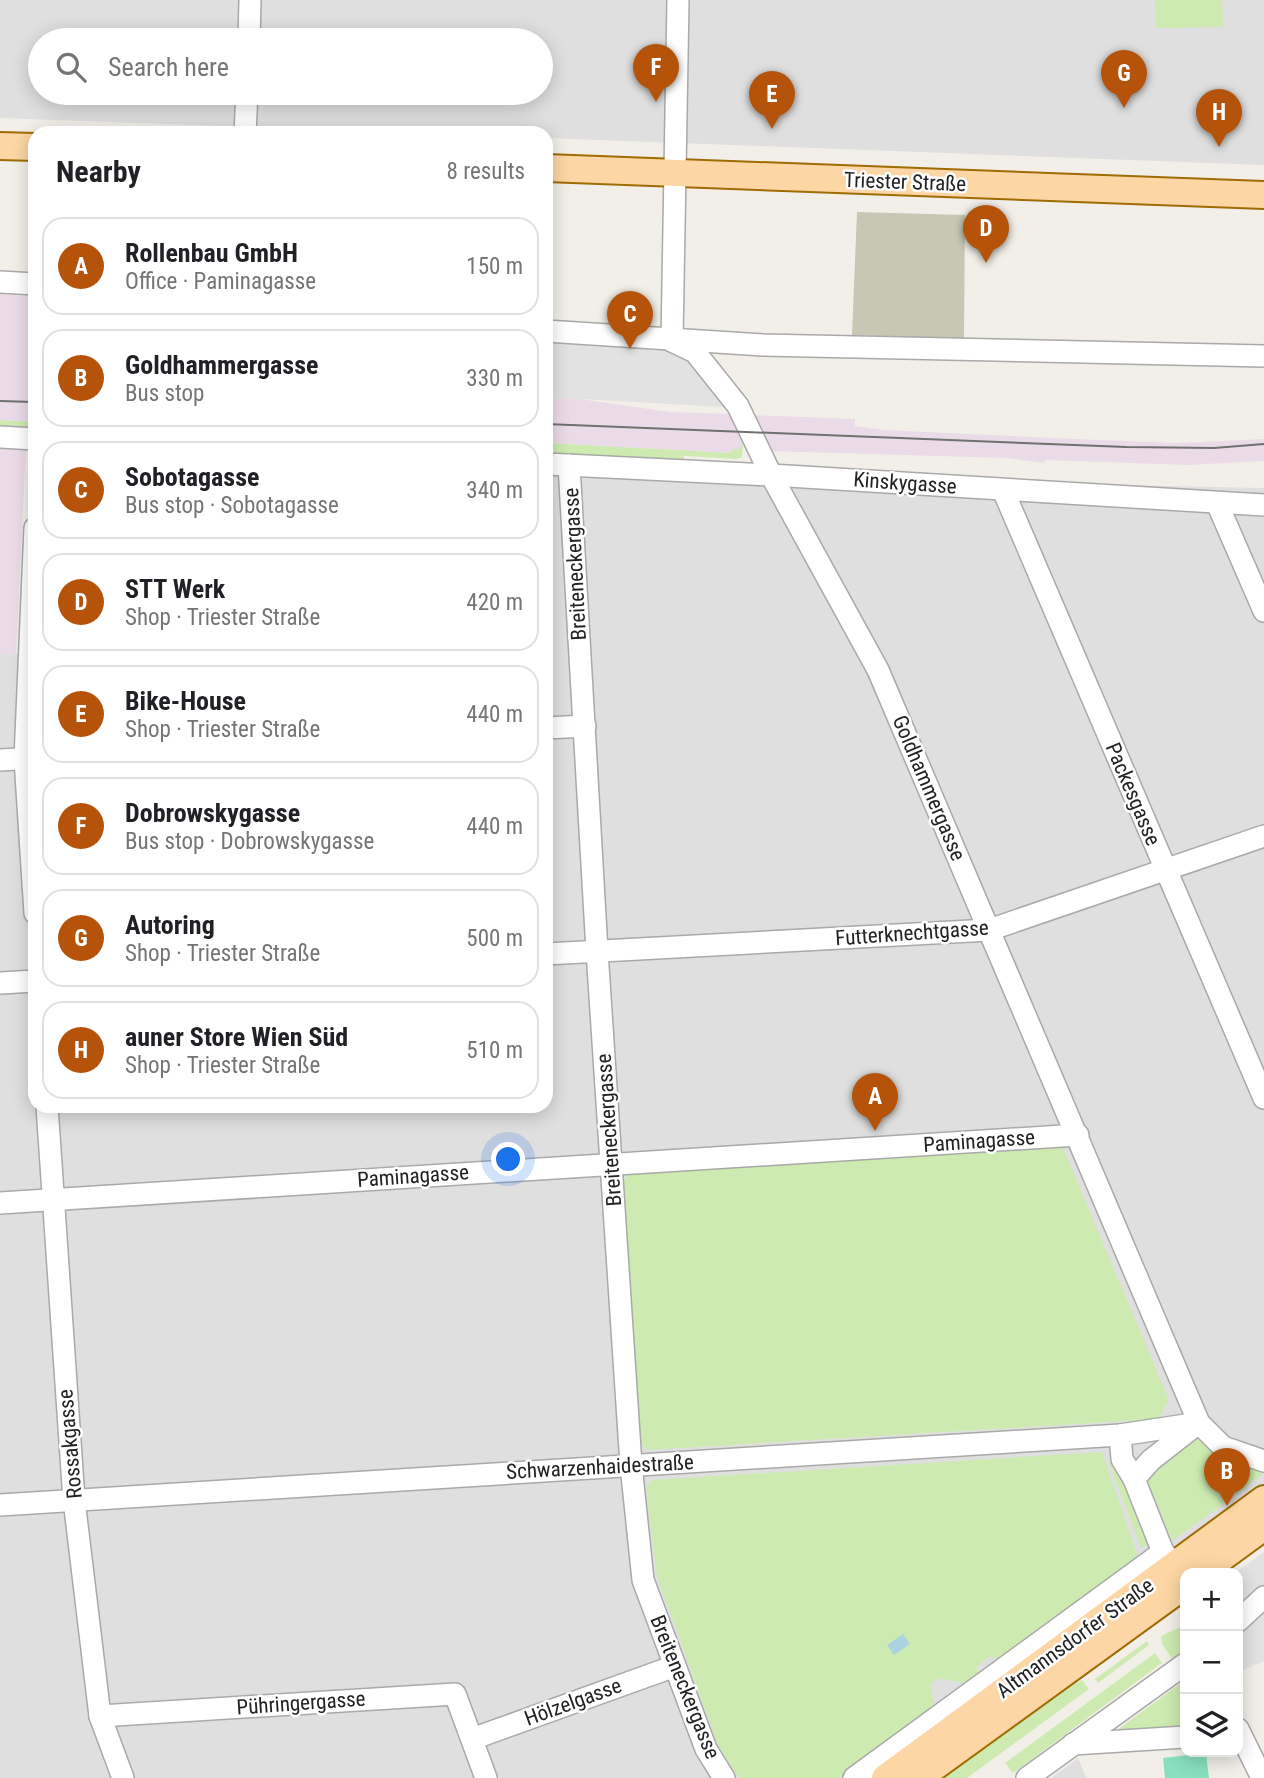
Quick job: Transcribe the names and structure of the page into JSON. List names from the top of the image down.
{
  "streets": {
    "main road": ["Triester Straße", "Altmannsdorfer Straße"],
    "street": [
      "Kinskygasse",
      "Breiteneckergasse",
      "Goldhammergasse",
      "Packesgasse",
      "Futterknechtgasse",
      "Paminagasse",
      "Rossakgasse",
      "Schwarzenhaidestraße",
      "Hölzelgasse",
      "Pühringergasse"
    ]
  },
  "crossings": [
    ["Kinskygasse", "Breiteneckergasse"],
    ["Kinskygasse", "Goldhammergasse"],
    ["Kinskygasse", "Packesgasse"],
    ["Breiteneckergasse", "Futterknechtgasse"],
    ["Breiteneckergasse", "Paminagasse"],
    ["Breiteneckergasse", "Schwarzenhaidestraße"],
    ["Breiteneckergasse", "Hölzelgasse"],
    ["Goldhammergasse", "Futterknechtgasse"],
    ["Goldhammergasse", "Paminagasse"],
    ["Goldhammergasse", "Schwarzenhaidestraße"],
    ["Packesgasse", "Futterknechtgasse"],
    ["Paminagasse", "Rossakgasse"],
    ["Rossakgasse", "Schwarzenhaidestraße"],
    ["Rossakgasse", "Pühringergasse"],
    ["Hölzelgasse", "Pühringergasse"]
  ],
  "page": {
    "search": "Search here",
    "pins": [
      "F",
      "G",
      "E",
      "H",
      "D",
      "C",
      "A",
      "B"
    ],
    "heading": ["Nearby", "8 results"],
    "list": [
      {
        "mark": "A",
        "name": "Rollenbau GmbH",
        "note": "Office · Paminagasse",
        "value": "150 m"
      },
      {
        "mark": "B",
        "name": "Goldhammergasse",
        "note": "Bus stop",
        "value": "330 m"
      },
      {
        "mark": "C",
        "name": "Sobotagasse",
        "note": "Bus stop · Sobotagasse",
        "value": "340 m"
      },
      {
        "mark": "D",
        "name": "STT Werk",
        "note": "Shop · Triester Straße",
        "value": "420 m"
      },
      {
        "mark": "E",
        "name": "Bike-House",
        "note": "Shop · Triester Straße",
        "value": "440 m"
      },
      {
        "mark": "F",
        "name": "Dobrowskygasse",
        "note": "Bus stop · Dobrowskygasse",
        "value": "440 m"
      },
      {
        "mark": "G",
        "name": "Autoring",
        "note": "Shop · Triester Straße",
        "value": "500 m"
      },
      {
        "mark": "H",
        "name": "auner Store Wien Süd",
        "note": "Shop · Triester Straße",
        "value": "510 m"
      }
    ],
    "map_buttons": ["+", "−"]
  }
}
